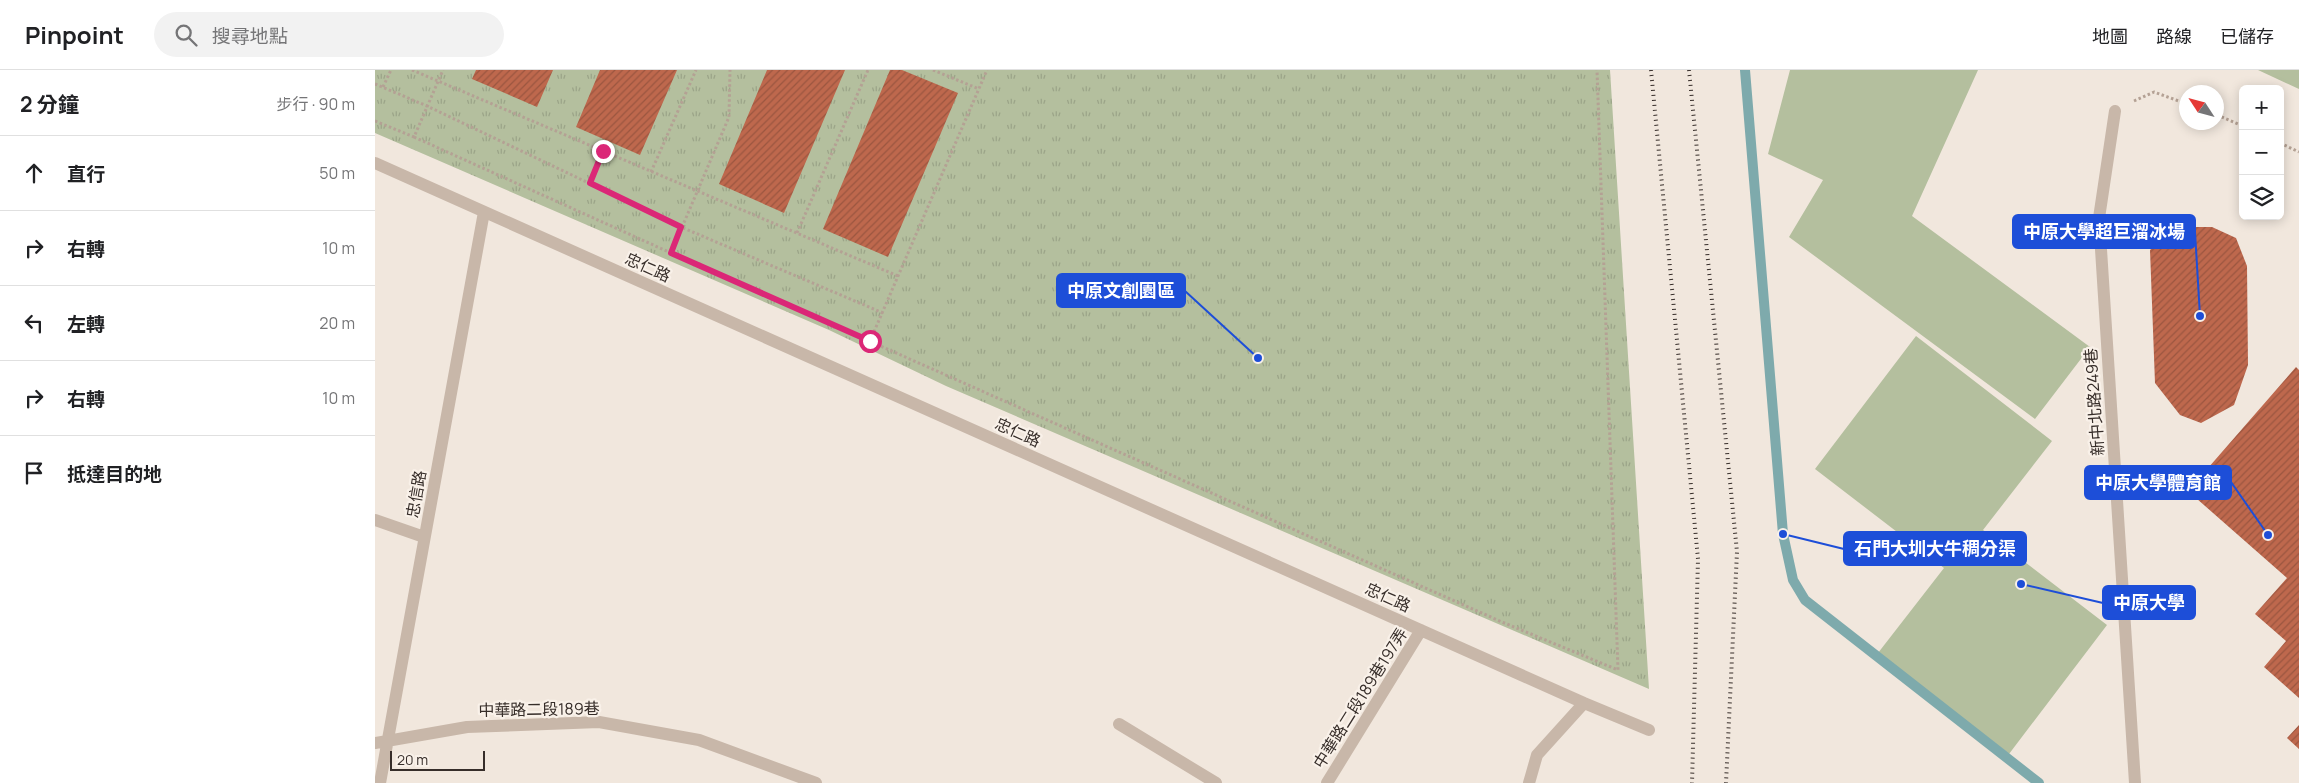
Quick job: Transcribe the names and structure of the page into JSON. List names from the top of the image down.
{
  "streets": {
    "lane": [
      "忠仁路",
      "新中北路249巷",
      "忠信路",
      "中華路二段189巷197弄",
      "中華路二段189巷"
    ]
  },
  "crossings": [
    ["忠仁路", "忠信路"],
    ["忠仁路", "中華路二段189巷197弄"],
    ["忠信路", "中華路二段189巷"]
  ],
  "places": [
    "中原大學超巨溜冰場",
    "中原文創園區",
    "石門大圳大牛稠分渠",
    "中原大學體育館",
    "中原大學"
  ],
  "scale_bar": "20 m",
  "north": "top left",
  "page": {
    "header": "Pinpoint",
    "search": "搜尋地點",
    "nav": ["地圖", "路線", "已儲存"],
    "heading": ["2 分鐘", "步行 · 90 m"],
    "map_buttons": ["+", "−"],
    "list": [
      ["直行", "50 m"],
      ["右轉", "10 m"],
      ["左轉", "20 m"],
      ["右轉", "10 m"],
      "抵達目的地"
    ],
    "scale": "20 m"
  }
}
